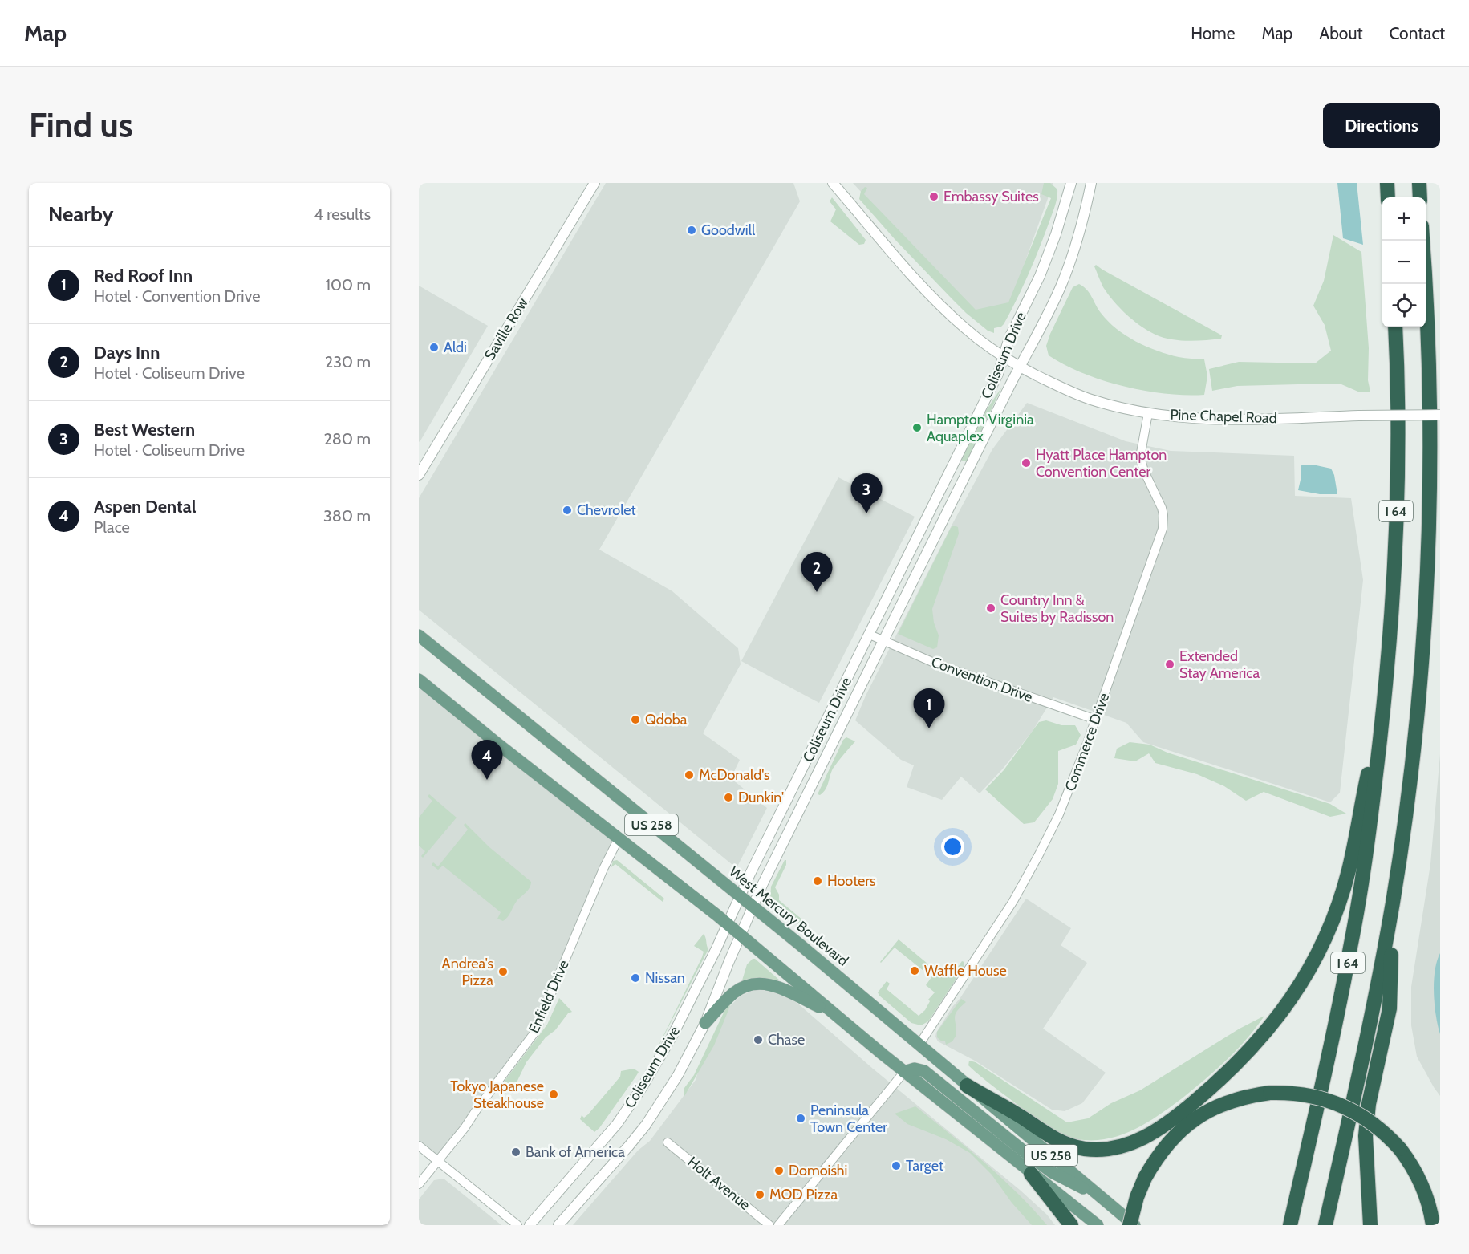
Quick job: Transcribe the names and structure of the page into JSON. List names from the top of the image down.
{
  "streets": {
    "highway": ["I 64"],
    "main road": ["US 258", "West Mercury Boulevard"],
    "street": [
      "Saville Row",
      "Coliseum Drive",
      "Pine Chapel Road",
      "Convention Drive",
      "Commerce Drive",
      "Enfield Drive",
      "Holt Avenue"
    ]
  },
  "crossings": [
    ["Coliseum Drive", "Pine Chapel Road"],
    ["Coliseum Drive", "Convention Drive"],
    ["Coliseum Drive", "US 258"],
    ["Coliseum Drive", "West Mercury Boulevard"],
    ["Pine Chapel Road", "Commerce Drive"],
    ["Convention Drive", "Commerce Drive"],
    ["Commerce Drive", "West Mercury Boulevard"],
    ["US 258", "Enfield Drive"]
  ],
  "places": [
    "Embassy Suites",
    "Goodwill",
    "Aldi",
    "Hampton Virginia Aquaplex",
    "Hyatt Place Hampton Convention Center",
    "Chevrolet",
    "Country Inn & Suites by Radisson",
    "Extended Stay America",
    "Qdoba",
    "McDonald's",
    "Dunkin'",
    "Hooters",
    "Waffle House",
    "Andrea's Pizza",
    "Nissan",
    "Chase",
    "Tokyo Japanese Steakhouse",
    "Peninsula Town Center",
    "Bank of America",
    "Target",
    "Domoishi",
    "MOD Pizza"
  ],
  "page": {
    "header": "Map",
    "nav": [
      "Home",
      "Map",
      "About",
      "Contact"
    ],
    "buttons": "Directions",
    "title": "Find us",
    "heading": ["Nearby", "4 results"],
    "map_buttons": ["+", "−"],
    "list": [
      {
        "mark": "1",
        "name": "Red Roof Inn",
        "note": "Hotel · Convention Drive",
        "value": "100 m"
      },
      {
        "mark": "2",
        "name": "Days Inn",
        "note": "Hotel · Coliseum Drive",
        "value": "230 m"
      },
      {
        "mark": "3",
        "name": "Best Western",
        "note": "Hotel · Coliseum Drive",
        "value": "280 m"
      },
      {
        "mark": "4",
        "name": "Aspen Dental",
        "note": "Place",
        "value": "380 m"
      }
    ],
    "pins": [
      "3",
      "2",
      "1",
      "4"
    ]
  }
}
